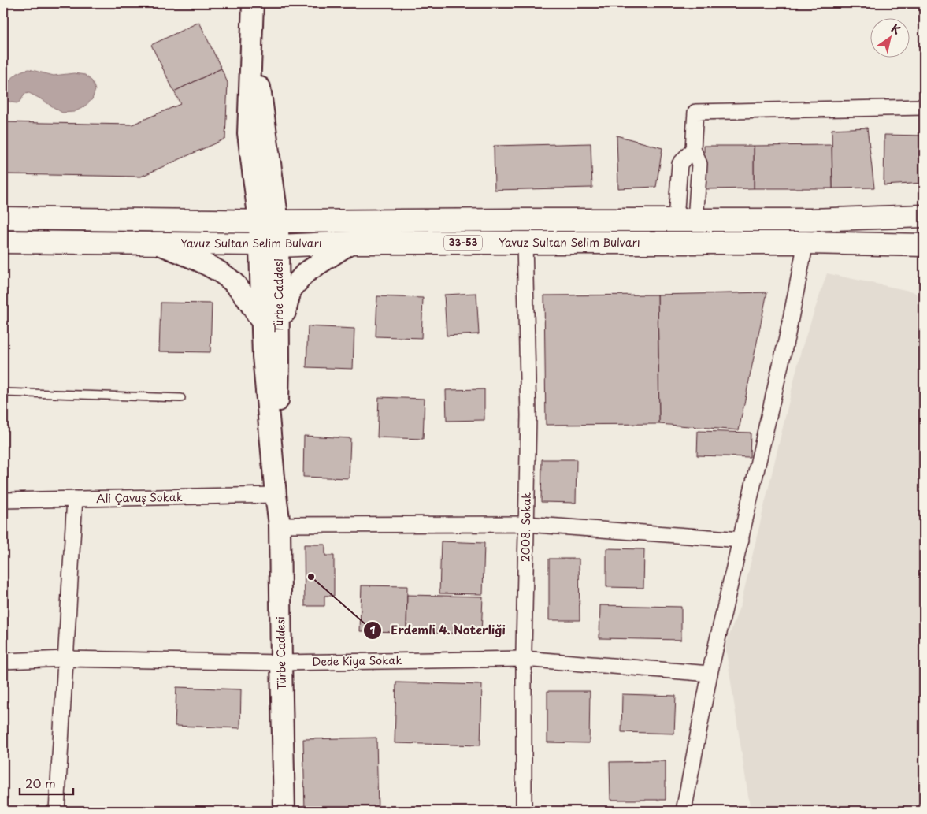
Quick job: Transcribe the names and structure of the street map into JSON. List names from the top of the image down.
{
  "streets": {
    "main road": ["33-53", "Yavuz Sultan Selim Bulvarı"],
    "street": [
      "Türbe Caddesi",
      "Ali Çavuş Sokak",
      "2008. Sokak",
      "Dede Kiya Sokak"
    ]
  },
  "crossings": [
    ["Yavuz Sultan Selim Bulvarı", "Türbe Caddesi"],
    ["Yavuz Sultan Selim Bulvarı", "2008. Sokak"],
    ["Türbe Caddesi", "Ali Çavuş Sokak"],
    ["Türbe Caddesi", "Dede Kiya Sokak"],
    ["2008. Sokak", "Dede Kiya Sokak"]
  ],
  "places": ["Erdemli 4. Noterliği"],
  "scale_bar": "20 m",
  "north": "top right"
}
